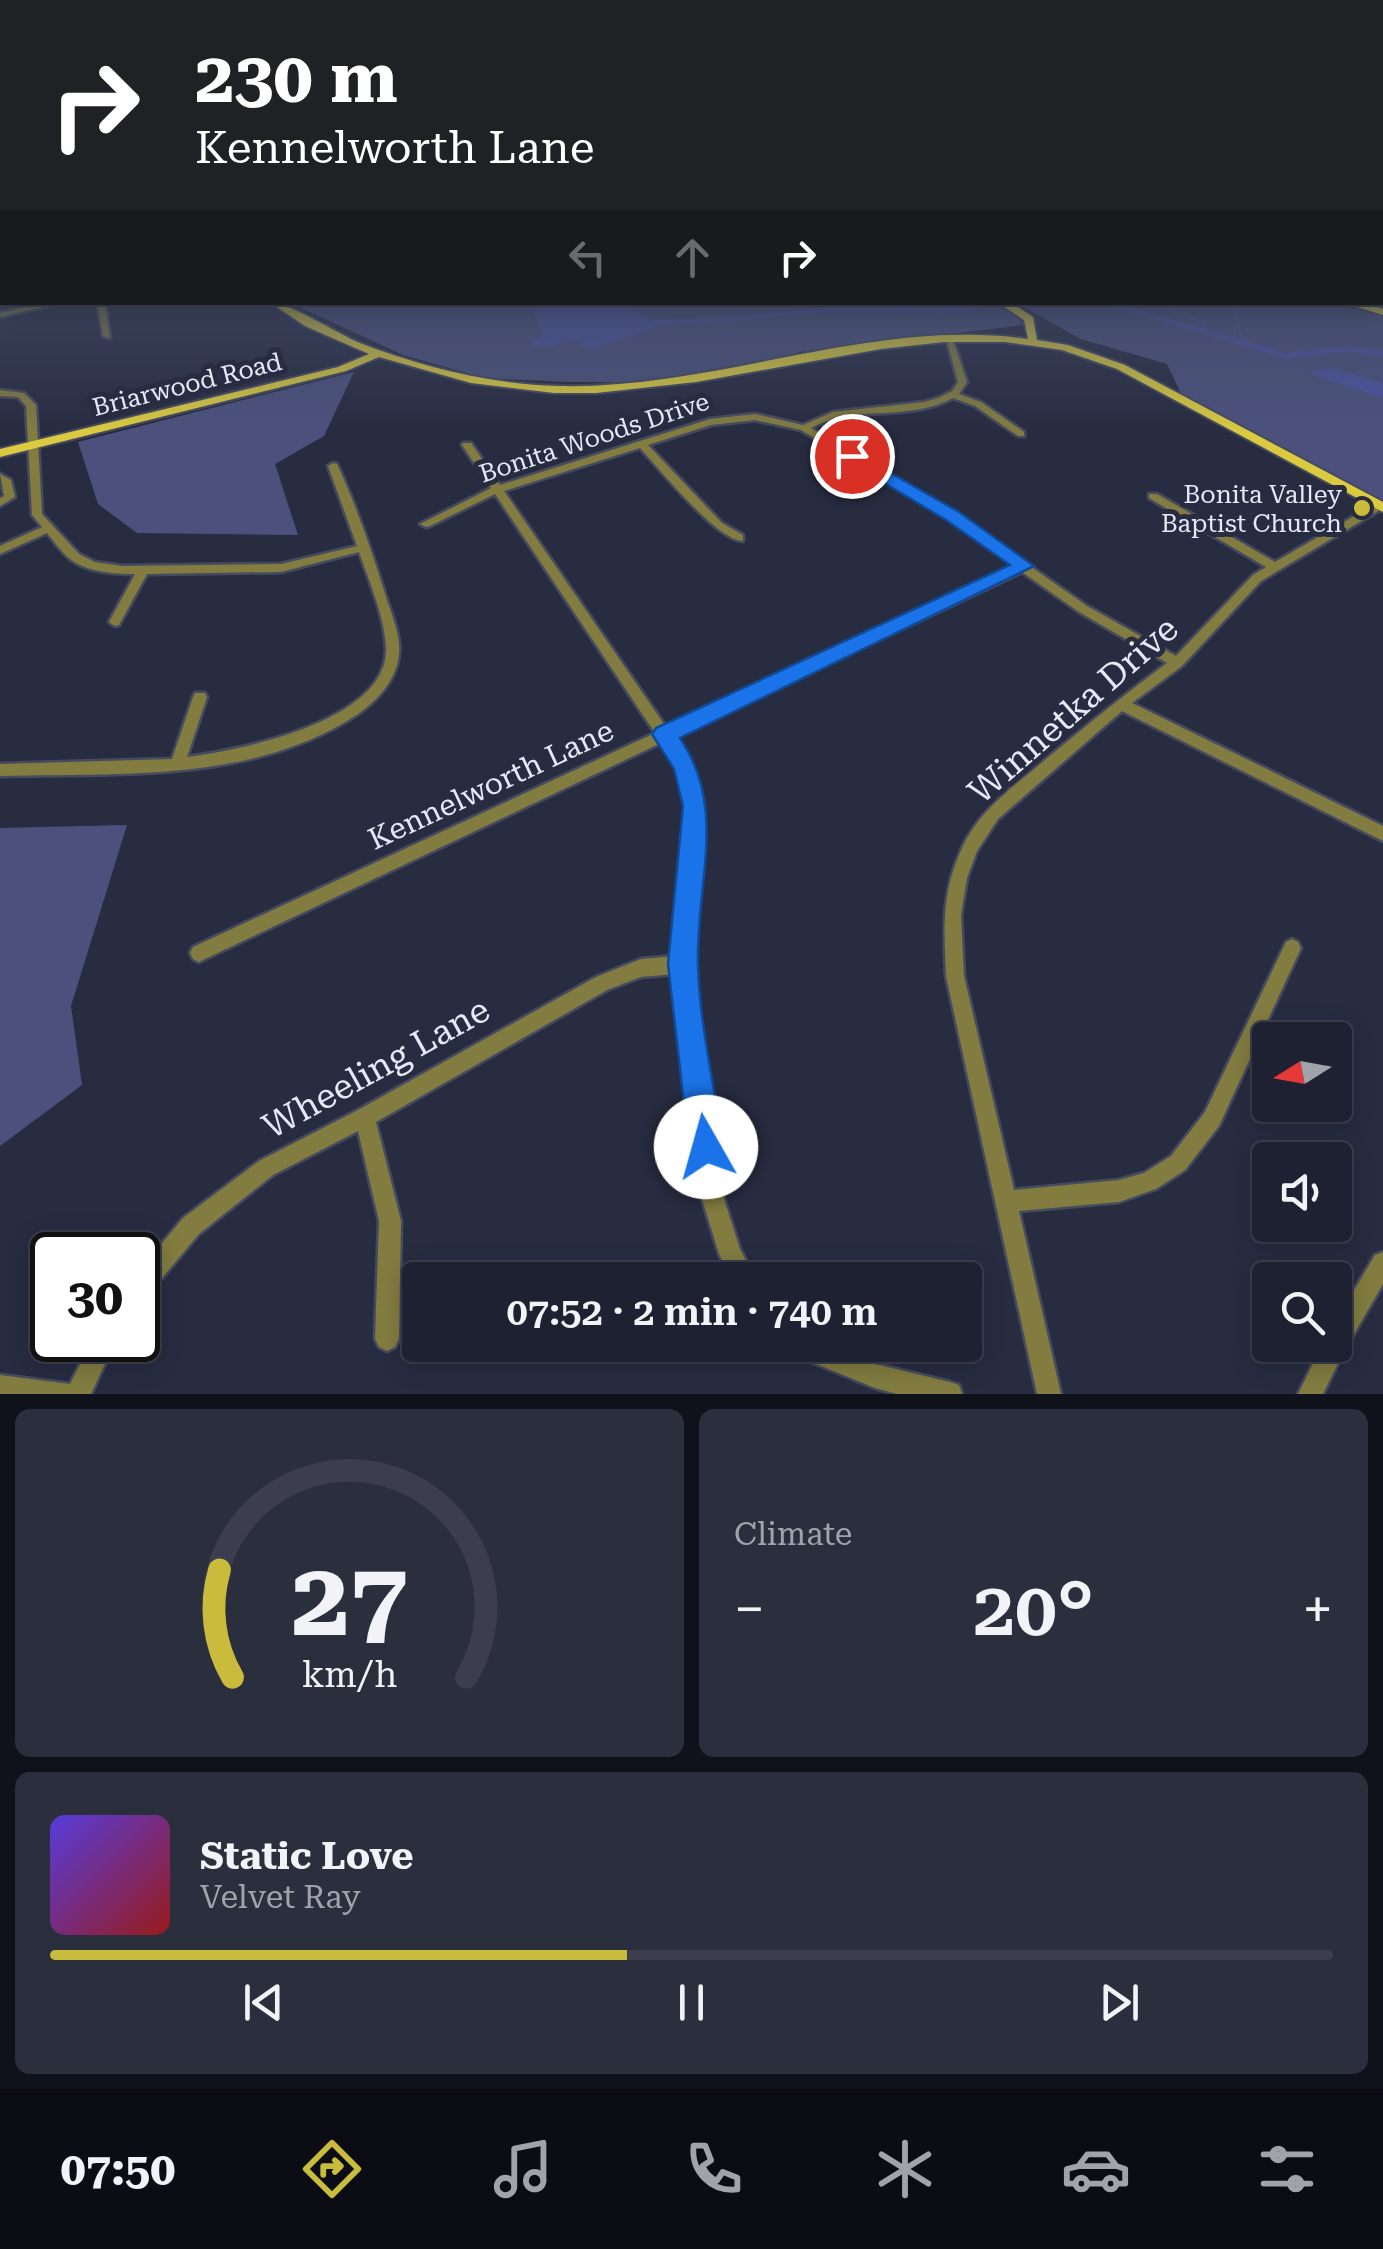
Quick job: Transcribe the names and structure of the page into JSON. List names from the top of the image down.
{
  "streets": {
    "main road": ["Briarwood Road"],
    "street": [
      "Bonita Woods Drive",
      "Winnetka Drive",
      "Kennelworth Lane",
      "Wheeling Lane"
    ]
  },
  "places": ["Bonita Valley Baptist Church"],
  "north": "left",
  "page": {
    "turn": ["230 m", "Kennelworth Lane"],
    "limit": "30",
    "trip": "07:52 · 2 min · 740 m",
    "tile": "Climate",
    "heat": ["−", "20°", "+"],
    "song": ["Static Love", "Velvet Ray"],
    "tabs": "07:50",
    "gauge": ["27", "km/h"]
  }
}
